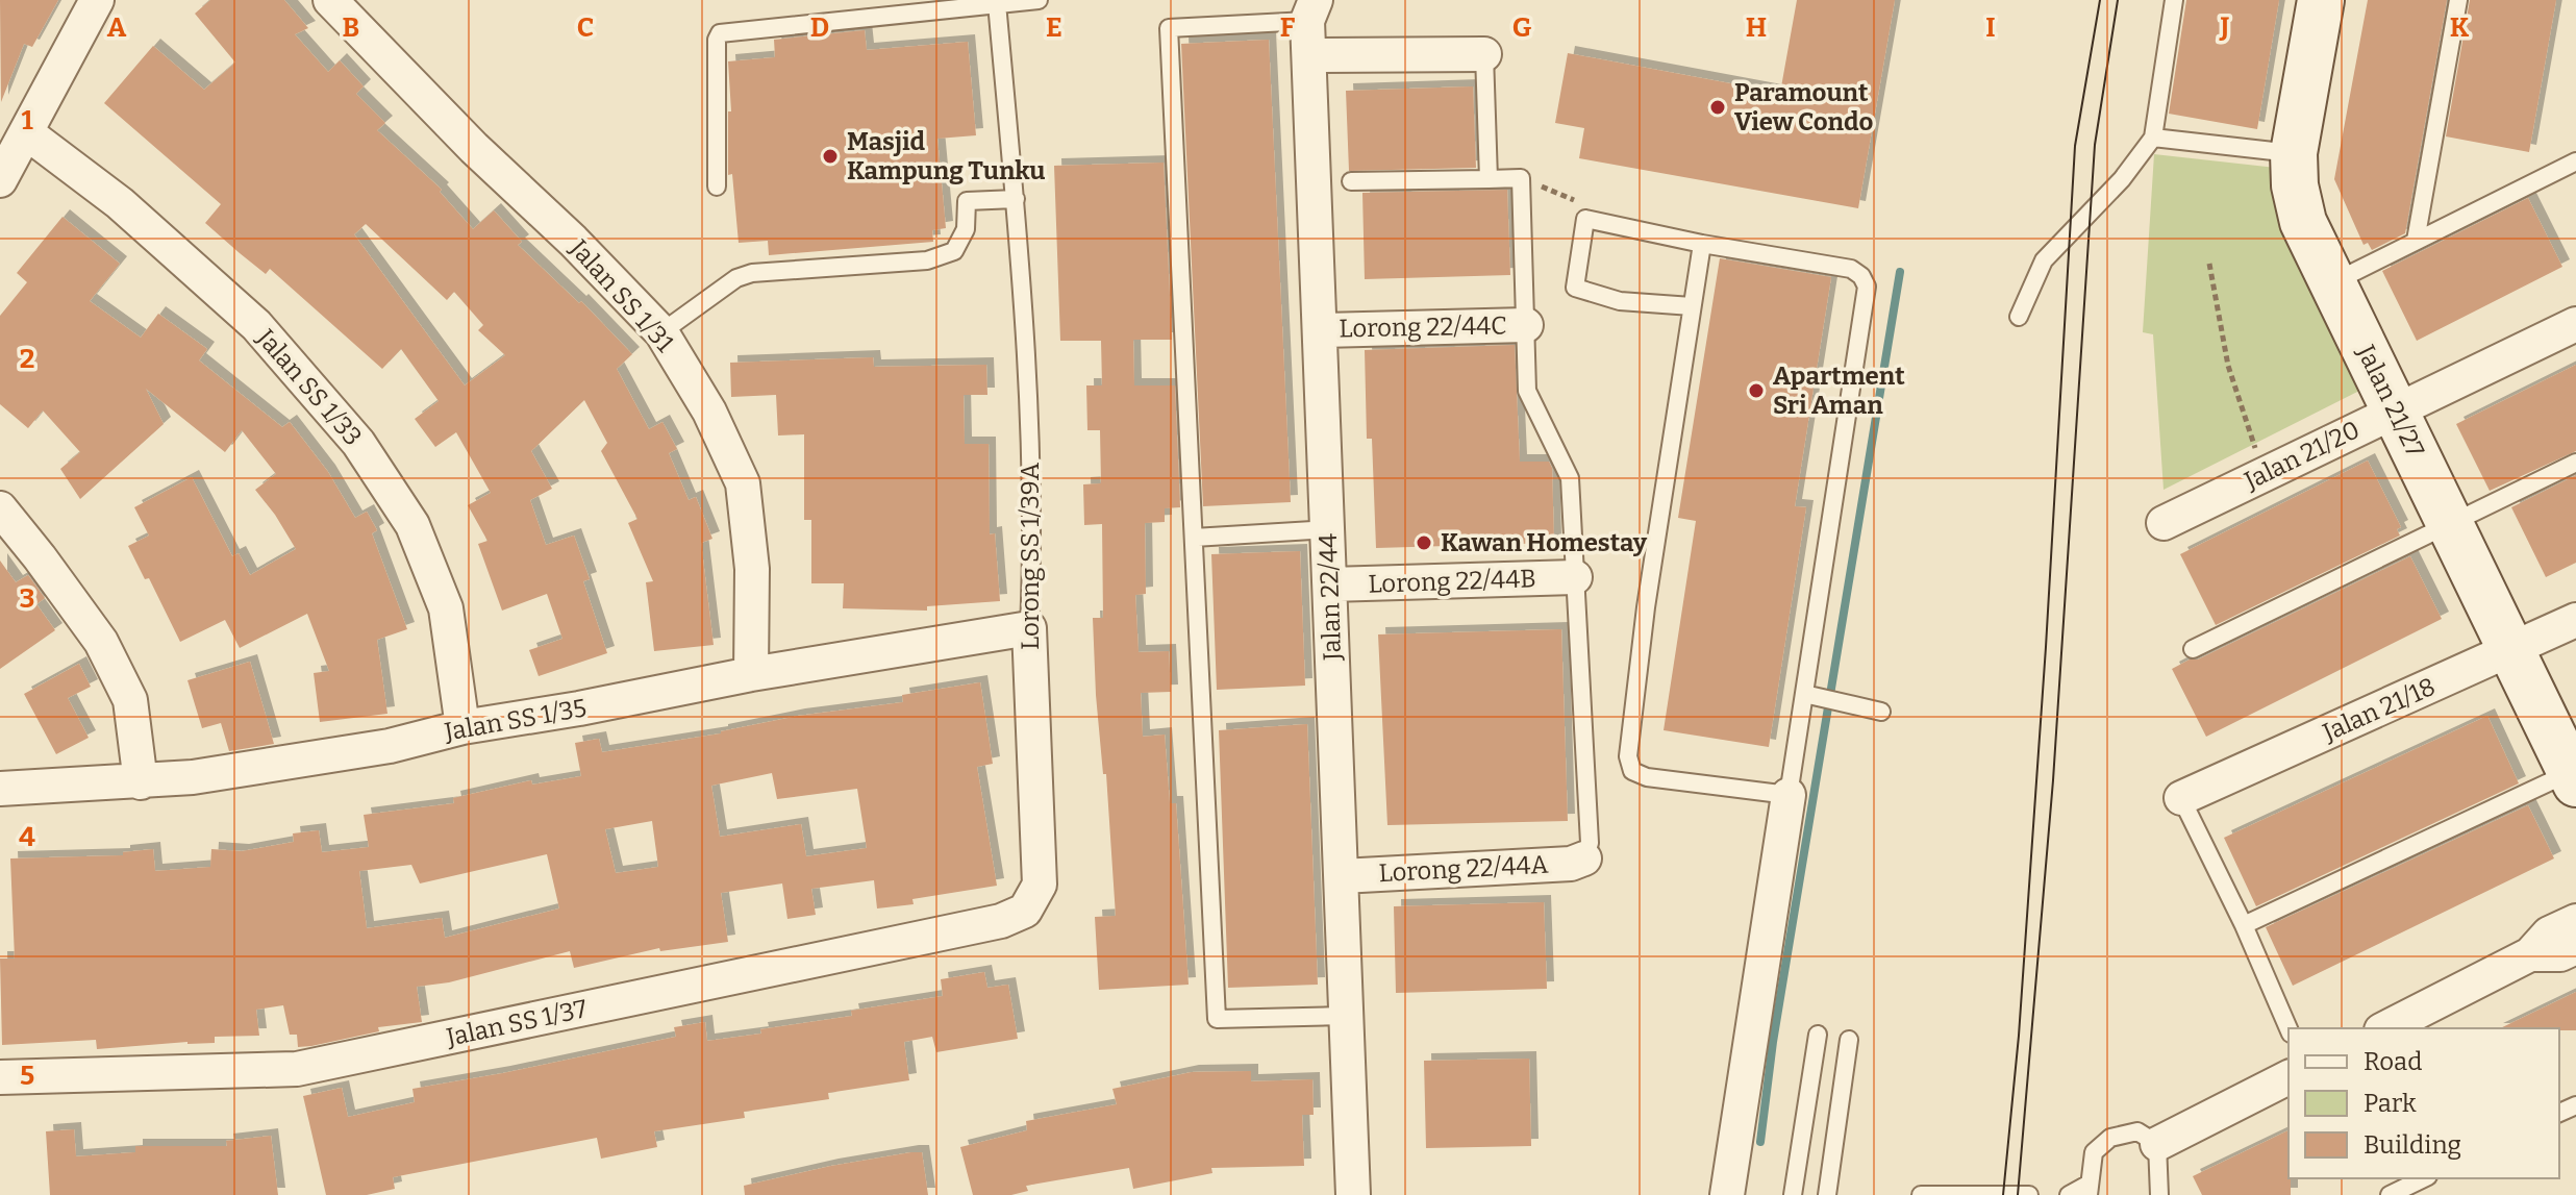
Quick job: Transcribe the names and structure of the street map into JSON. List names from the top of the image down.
{
  "streets": {
    "street": [
      "Jalan SS 1/31",
      "Lorong 22/44C",
      "Jalan SS 1/33",
      "Jalan 21/27",
      "Jalan 21/20",
      "Lorong SS 1/39A",
      "Lorong 22/44B",
      "Jalan 22/44",
      "Jalan 21/18",
      "Jalan SS 1/35",
      "Lorong 22/44A",
      "Jalan SS 1/37"
    ]
  },
  "crossings": [
    ["Jalan SS 1/31", "Jalan SS 1/35"],
    ["Lorong 22/44C", "Jalan 22/44"],
    ["Jalan SS 1/33", "Jalan SS 1/35"],
    ["Jalan 21/27", "Jalan 21/20"],
    ["Jalan 21/27", "Jalan 21/18"],
    ["Lorong SS 1/39A", "Jalan SS 1/35"],
    ["Lorong SS 1/39A", "Jalan SS 1/37"],
    ["Lorong 22/44B", "Jalan 22/44"],
    ["Jalan 22/44", "Lorong 22/44A"]
  ],
  "places": [
    "Paramount View Condo",
    "Masjid Kampung Tunku",
    "Apartment Sri Aman",
    "Kawan Homestay"
  ],
  "legend": ["Road", "Park", "Building"],
  "grid": {
    "columns": [
      "A",
      "B",
      "C",
      "D",
      "E",
      "F",
      "G",
      "H",
      "I",
      "J",
      "K"
    ],
    "rows": [
      "1",
      "2",
      "3",
      "4",
      "5"
    ]
  }
}
